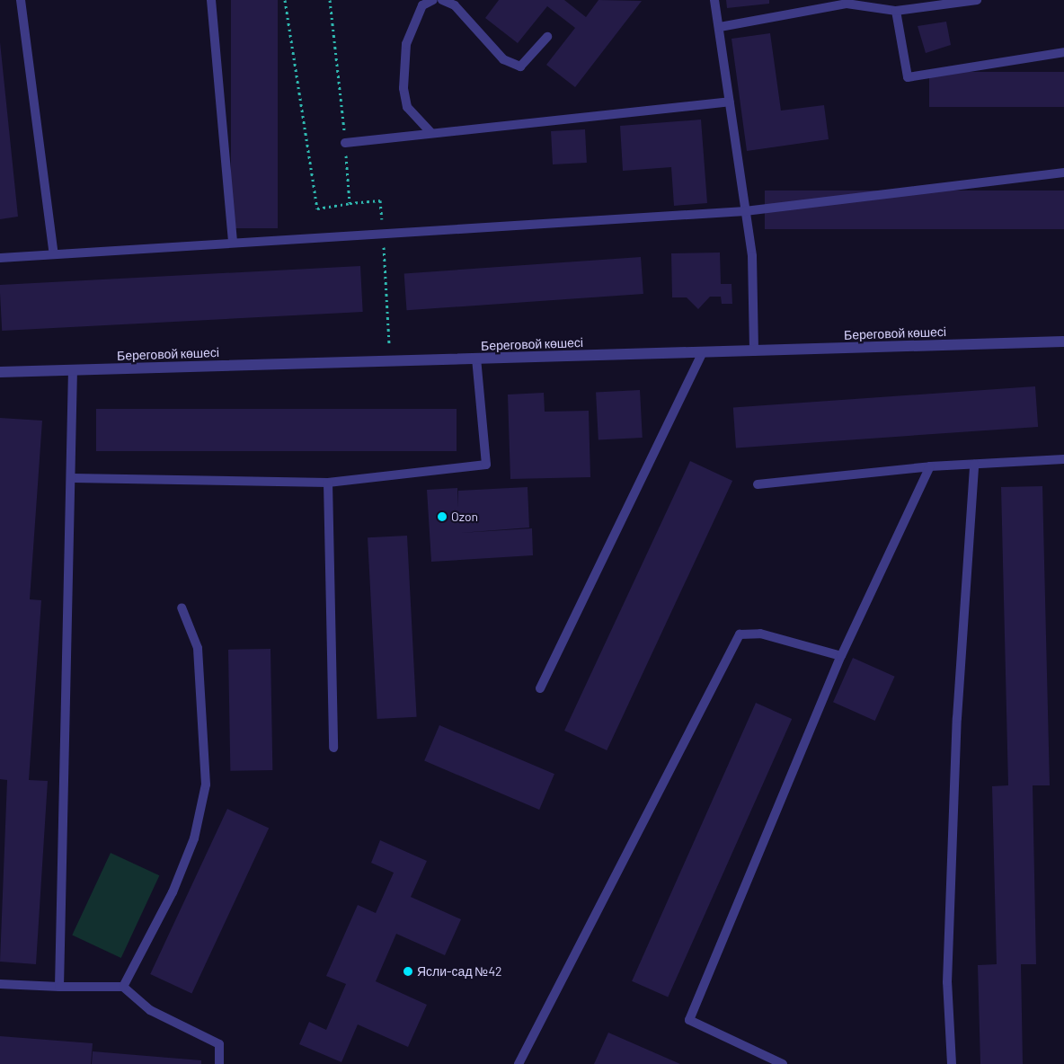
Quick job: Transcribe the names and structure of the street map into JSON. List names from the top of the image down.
{
  "streets": {
    "street": ["Береговой көшесі"]
  },
  "places": ["Ozon", "Ясли-сад №42"]
}
